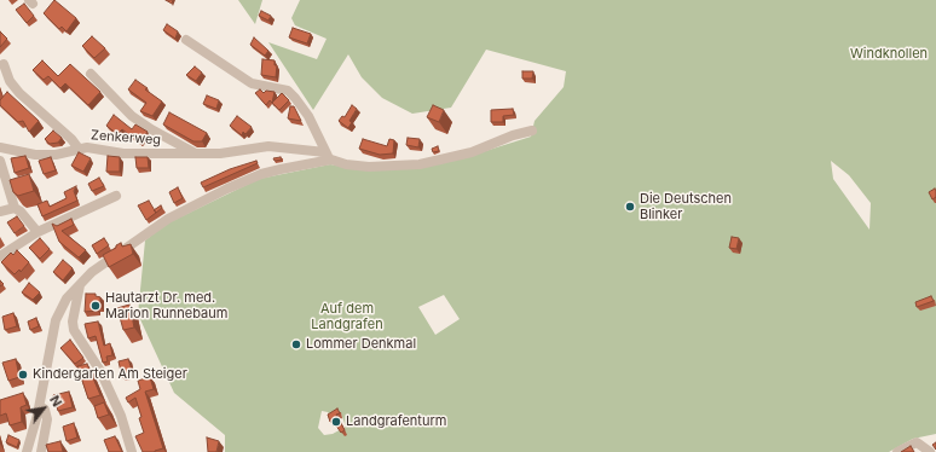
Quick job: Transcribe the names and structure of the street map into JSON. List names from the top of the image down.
{
  "streets": {
    "street": ["Zenkerweg"]
  },
  "parks": ["Windknollen", "Auf dem Landgrafen"],
  "places": [
    "Die Deutschen Blinker",
    "Hautarzt Dr. med. Marion Runnebaum",
    "Lommer Denkmal",
    "Kindergarten Am Steiger",
    "Landgrafenturm"
  ],
  "north": "top right"
}
